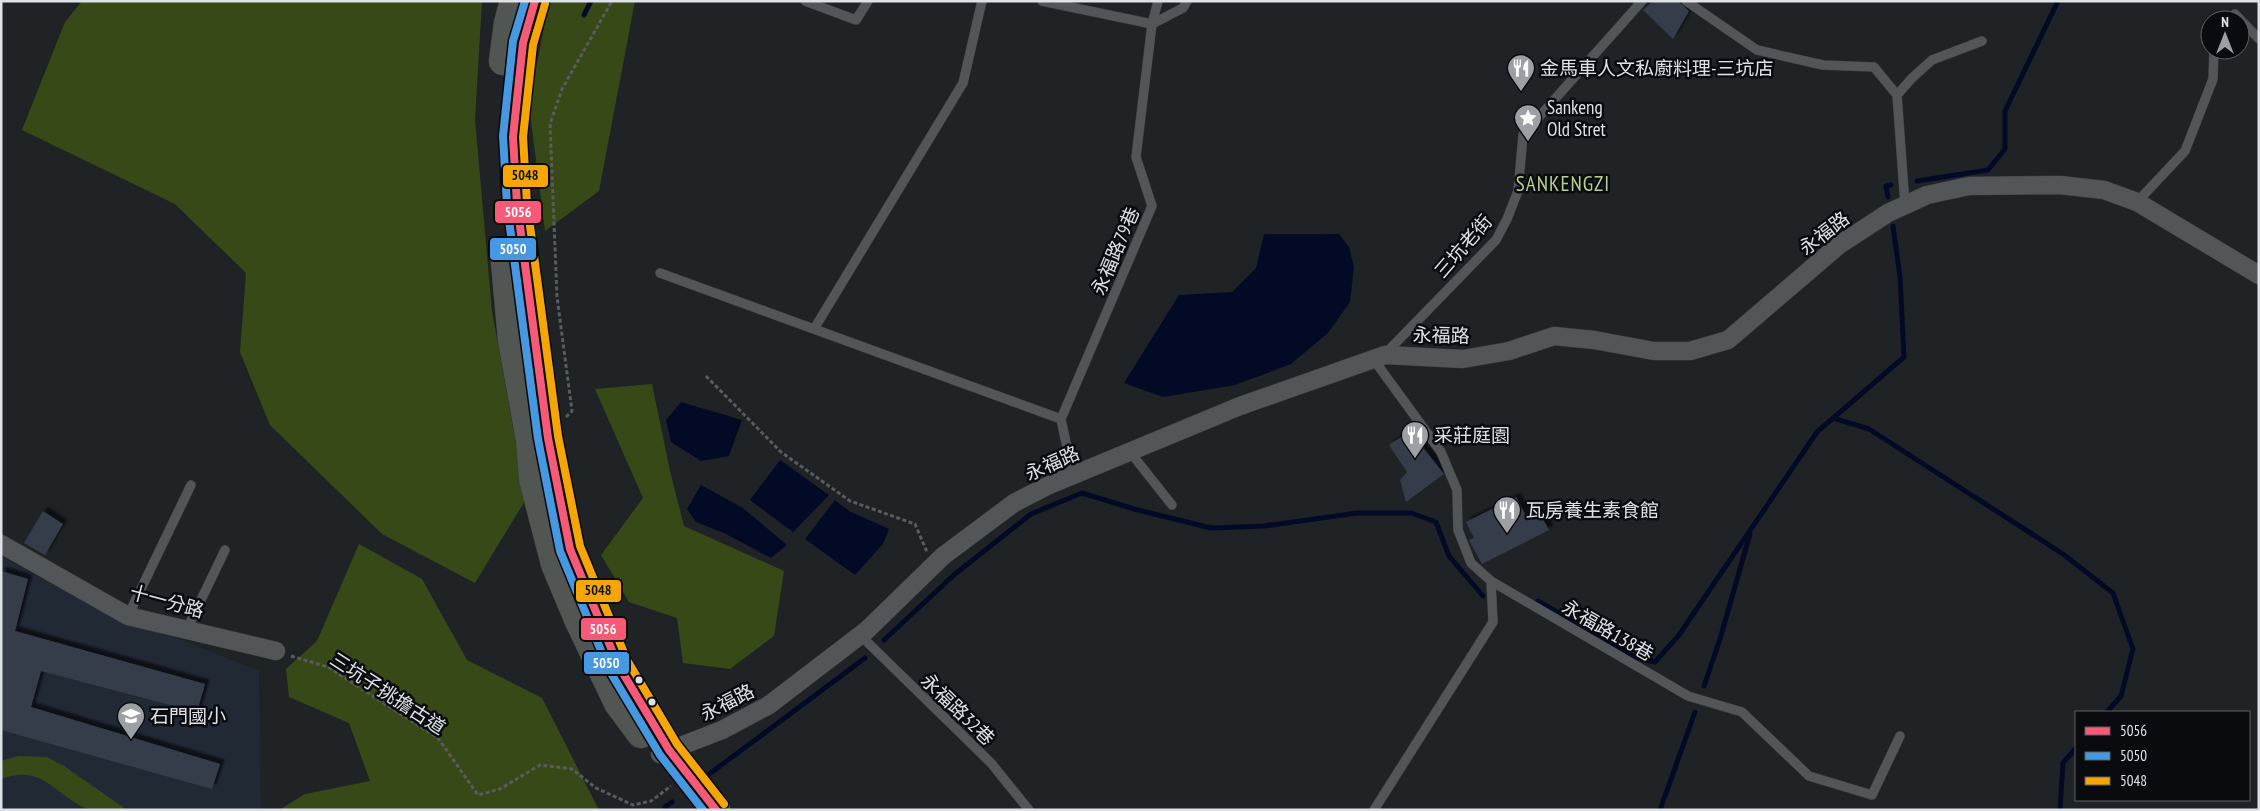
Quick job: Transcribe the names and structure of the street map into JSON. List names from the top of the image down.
{
  "streets": {
    "street": ["永福路", "十一分路"],
    "lane": [
      "三坑老街",
      "永福路79巷",
      "永福路138巷",
      "永福路32巷"
    ],
    "path": ["三坑子挑擔古道"]
  },
  "crossings": [
    ["永福路", "三坑老街"],
    ["永福路", "永福路138巷"],
    ["永福路", "永福路32巷"],
    ["三坑老街", "永福路138巷"],
    ["十一分路", "三坑子挑擔古道"]
  ],
  "districts": ["SANKENGZI"],
  "places": {
    "restaurant": ["金馬車人文私廚料理-三坑店", "采莊庭園", "瓦房養生素食館"],
    "place": ["Sankeng Old Stret"],
    "school or university": ["石門國小"]
  },
  "lines": ["transit line 5056", "transit line 5050", "transit line 5048"],
  "legend": ["5056", "5050", "5048"],
  "north": "top"
}
